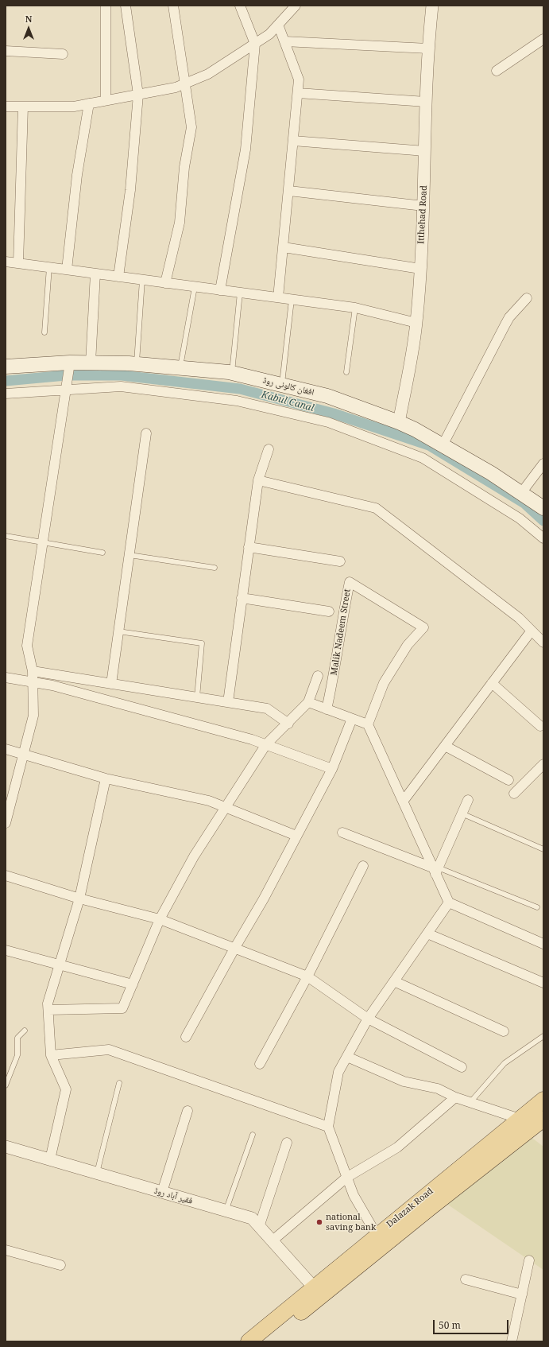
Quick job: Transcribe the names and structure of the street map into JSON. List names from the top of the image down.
{
  "streets": {
    "main road": ["افغان کالونی روڈ", "Dalazak Road"],
    "street": ["Itthehad Road", "Malik Nadeem Street", "فقیر آباد روڈ"]
  },
  "crossings": [
    ["Itthehad Road", "افغان کالونی روڈ"],
    ["فقیر آباد روڈ", "Dalazak Road"]
  ],
  "water": ["Kabul Canal"],
  "places": ["national saving bank"],
  "scale_bar": "50 m",
  "north": "top"
}
